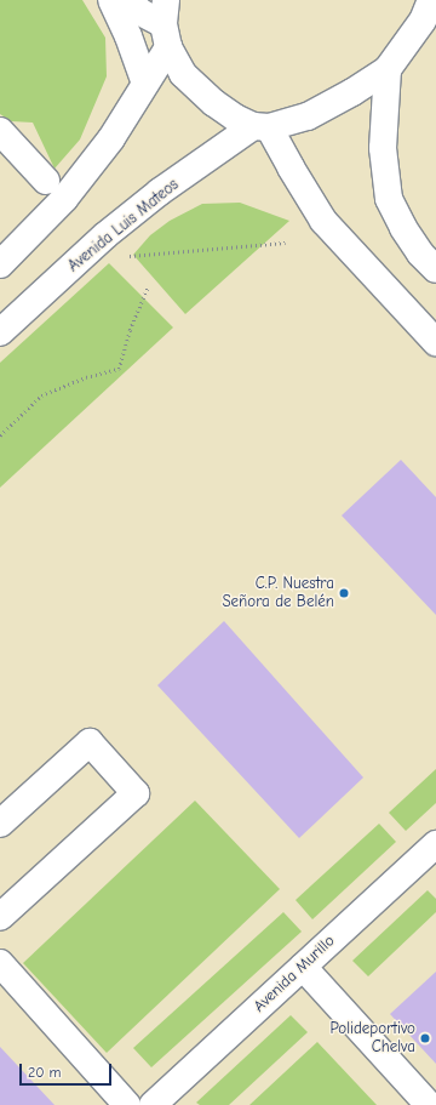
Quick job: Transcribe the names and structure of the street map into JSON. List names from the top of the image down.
{
  "streets": {
    "main road": ["Avenida Luis Mateos", "Avenida Murillo"]
  },
  "places": ["C.P. Nuestra Señora de Belén", "Polideportivo Chelva"],
  "scale_bar": "20 m"
}
